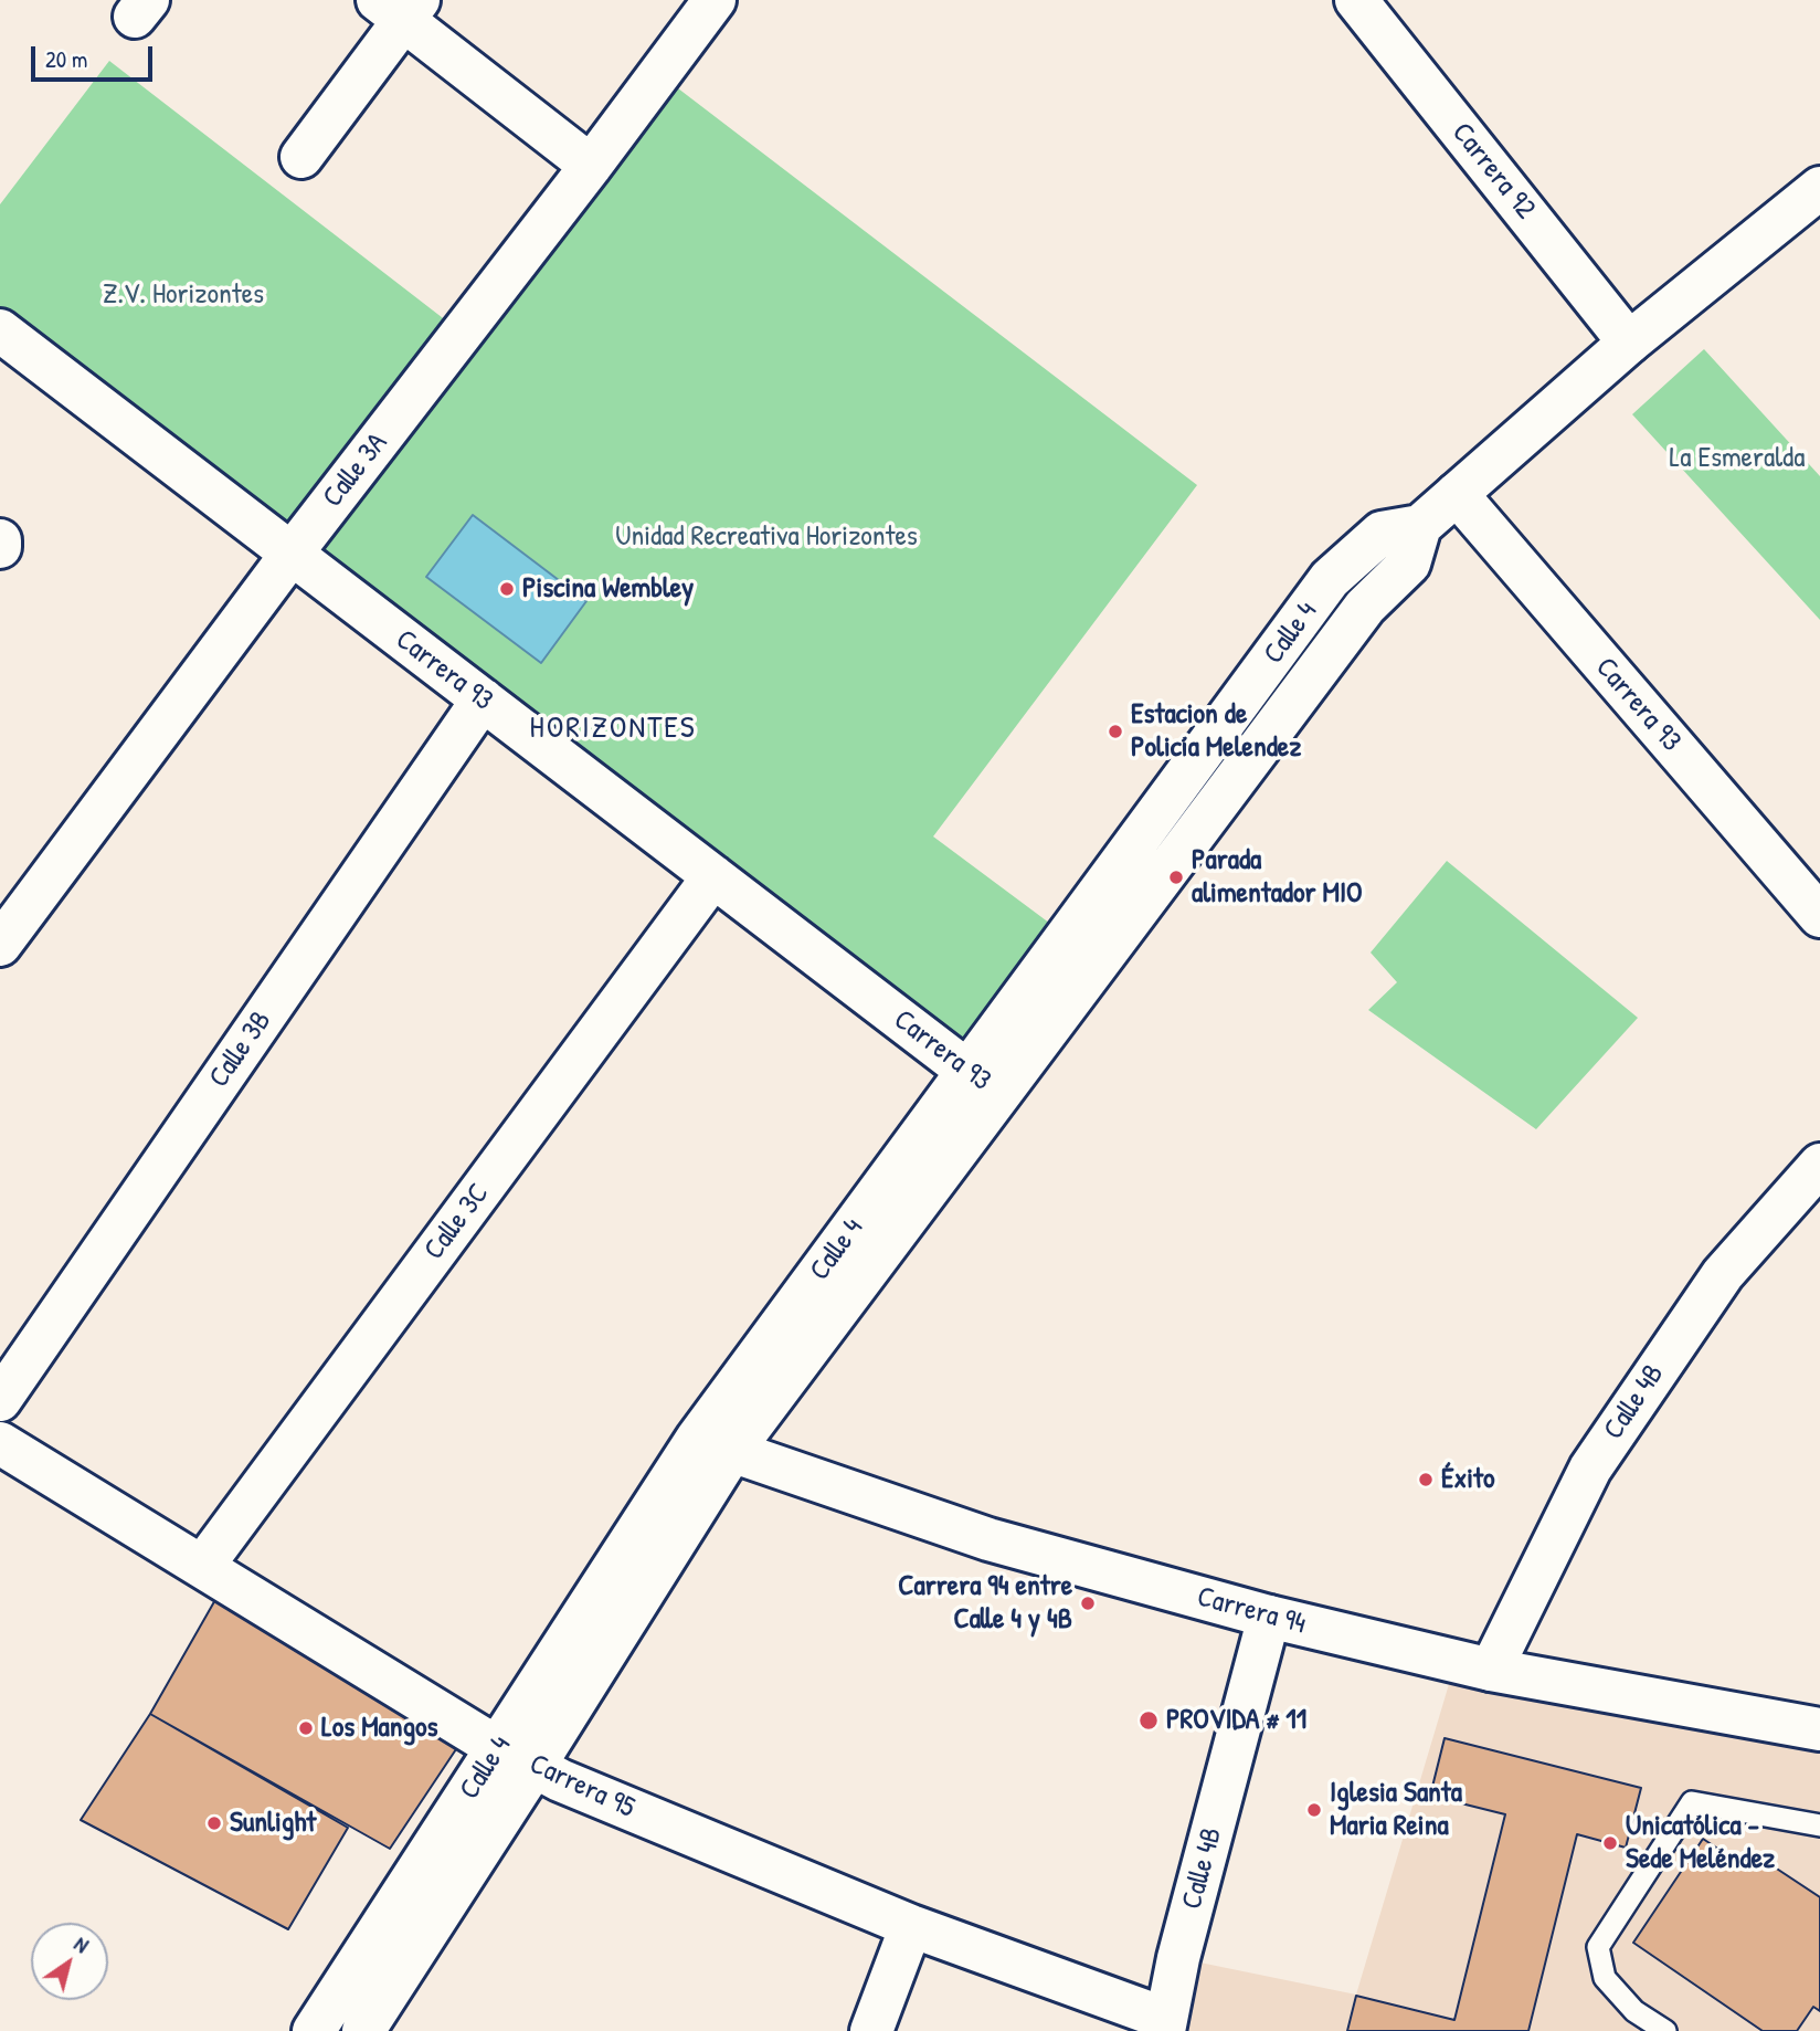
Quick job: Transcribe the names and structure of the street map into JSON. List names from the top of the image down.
{
  "streets": {
    "street": [
      "Carrera 92",
      "Calle 3A",
      "Calle 4",
      "Carrera 93",
      "Calle 3B",
      "Calle 3C",
      "Calle 4B",
      "Carrera 94",
      "Carrera 95"
    ]
  },
  "crossings": [
    ["Carrera 92", "Calle 4"],
    ["Calle 3A", "Carrera 93"],
    ["Calle 4", "Carrera 93"],
    ["Calle 4", "Carrera 94"],
    ["Calle 4", "Carrera 95"],
    ["Carrera 93", "Calle 3B"],
    ["Carrera 93", "Calle 3C"],
    ["Calle 3C", "Carrera 95"],
    ["Calle 4B", "Carrera 94"],
    ["Calle 4B", "Carrera 95"]
  ],
  "districts": ["HORIZONTES"],
  "parks": ["Z.V. Horizontes", "La Esmeralda", "Unidad Recreativa Horizontes"],
  "places": [
    "Piscina Wembley",
    "Estacion de Policía Melendez",
    "Parada alimentador MIO",
    "Éxito",
    "Carrera 94 entre Calle 4 y 4B",
    "PROVIDA # 11",
    "Los Mangos",
    "Iglesia Santa Maria Reina",
    "Sunlight",
    "Unicatólica - Sede Meléndez"
  ],
  "scale_bar": "20 m",
  "north": "top right"
}
